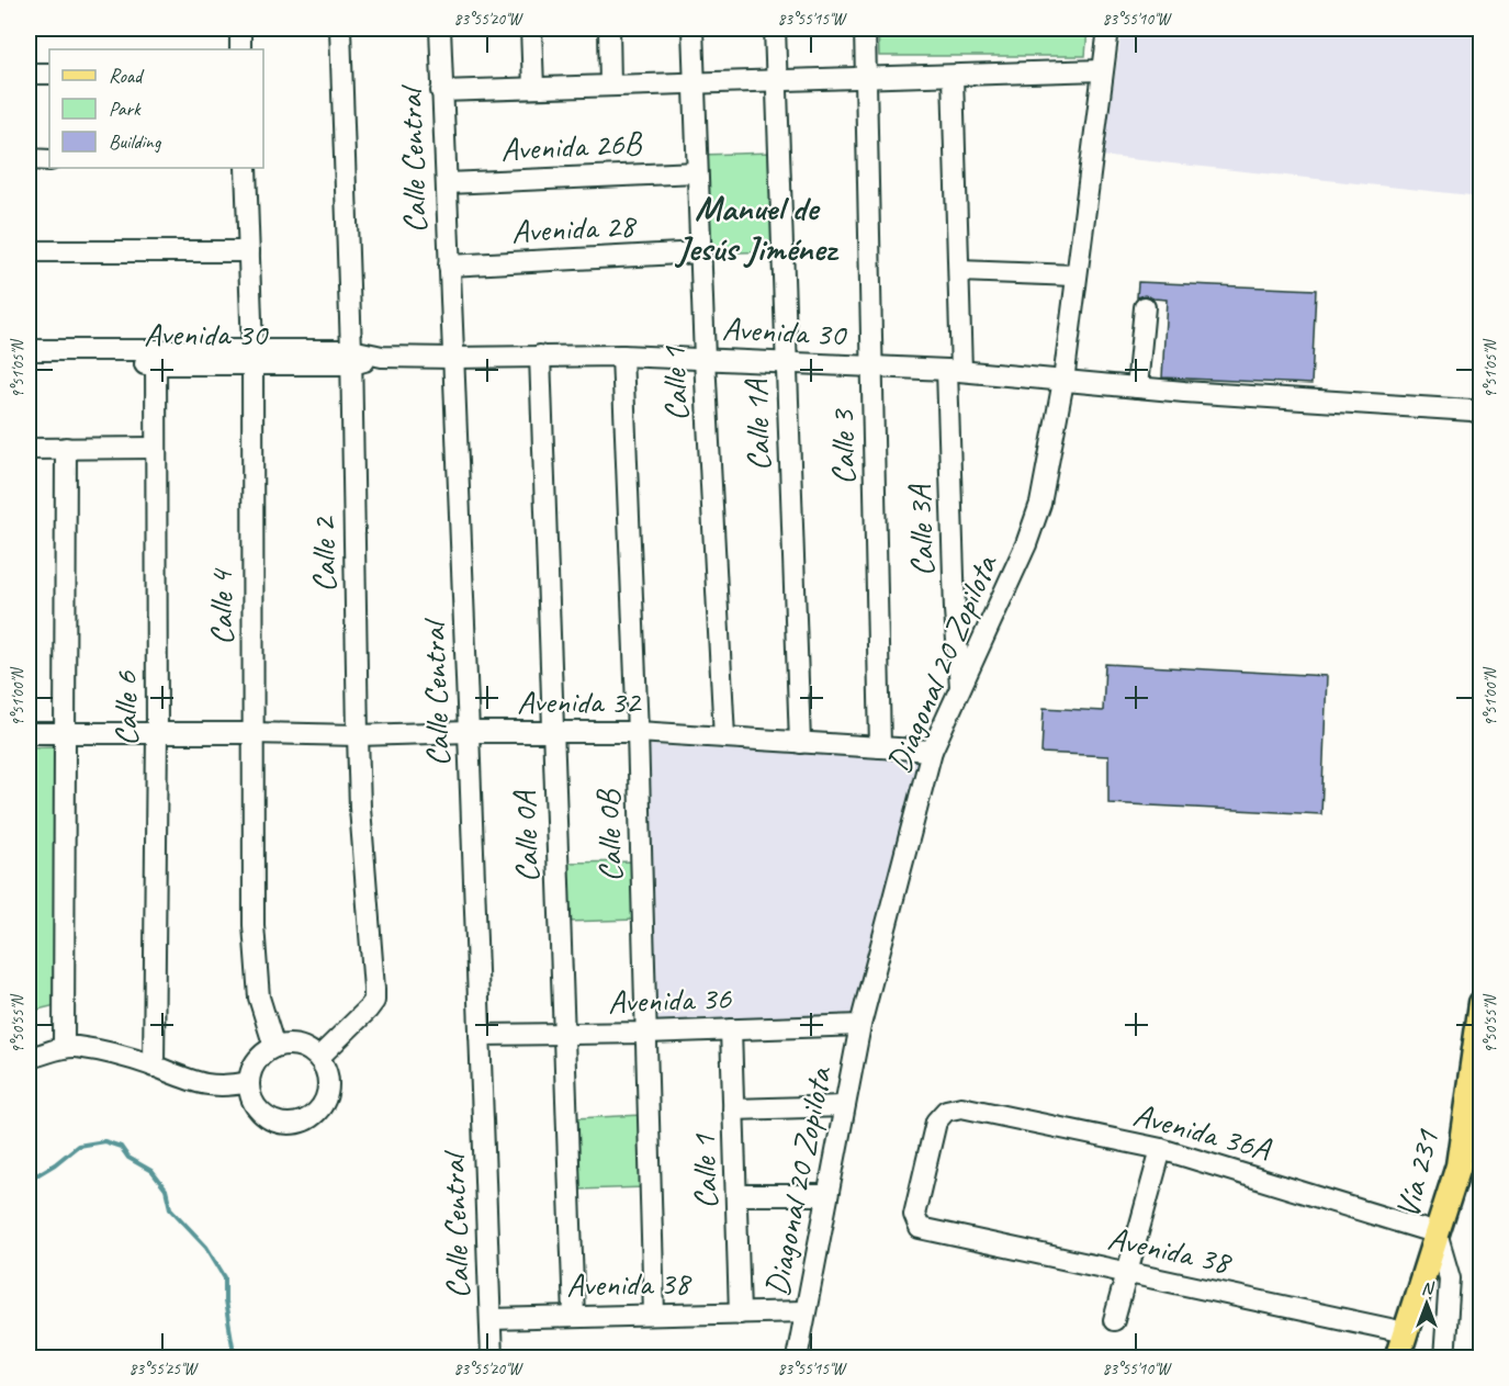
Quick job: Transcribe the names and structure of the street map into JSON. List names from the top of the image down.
{
  "streets": {
    "main road": ["Vía 231"],
    "street": [
      "Avenida 26B",
      "Calle Central",
      "Avenida 28",
      "Avenida 30",
      "Calle 1",
      "Calle 1A",
      "Calle 3",
      "Calle 3A",
      "Calle 2",
      "Calle 4",
      "Diagonal 20 Zopilota",
      "Avenida 32",
      "Calle 6",
      "Calle 0B",
      "Calle 0A",
      "Avenida 36",
      "Avenida 36A",
      "Avenida 38"
    ]
  },
  "crossings": [
    ["Avenida 26B", "Calle Central"],
    ["Avenida 26B", "Calle 1"],
    ["Calle Central", "Avenida 28"],
    ["Calle Central", "Avenida 30"],
    ["Calle Central", "Avenida 32"],
    ["Calle Central", "Avenida 36"],
    ["Calle Central", "Avenida 38"],
    ["Avenida 28", "Calle 1"],
    ["Avenida 30", "Calle 1"],
    ["Avenida 30", "Calle 1A"],
    ["Avenida 30", "Calle 3"],
    ["Avenida 30", "Calle 3A"],
    ["Avenida 30", "Calle 2"],
    ["Avenida 30", "Calle 4"],
    ["Avenida 30", "Diagonal 20 Zopilota"],
    ["Avenida 30", "Calle 6"],
    ["Avenida 30", "Calle 0B"],
    ["Avenida 30", "Calle 0A"],
    ["Calle 1", "Avenida 32"],
    ["Calle 1", "Avenida 36"],
    ["Calle 1", "Avenida 38"],
    ["Calle 1A", "Avenida 32"],
    ["Calle 3", "Avenida 32"],
    ["Calle 3A", "Diagonal 20 Zopilota"],
    ["Calle 2", "Calle 4"],
    ["Calle 2", "Avenida 32"],
    ["Calle 4", "Avenida 32"],
    ["Diagonal 20 Zopilota", "Avenida 32"],
    ["Diagonal 20 Zopilota", "Avenida 36"],
    ["Diagonal 20 Zopilota", "Avenida 38"],
    ["Avenida 32", "Calle 6"],
    ["Avenida 32", "Calle 0B"],
    ["Avenida 32", "Calle 0A"],
    ["Calle 0B", "Avenida 36"],
    ["Calle 0B", "Avenida 38"],
    ["Calle 0A", "Avenida 36"],
    ["Calle 0A", "Avenida 38"],
    ["Avenida 36A", "Vía 231"],
    ["Avenida 36A", "Avenida 38"],
    ["Vía 231", "Avenida 38"]
  ],
  "districts": ["Manuel de Jesús Jiménez"],
  "legend": ["Road", "Park", "Building"],
  "north": "top",
  "coordinates": [
    "83°55'20\"W",
    "83°55'15\"W",
    "83°55'10\"W",
    "9°51'05\"N",
    "9°51'00\"N",
    "9°50'55\"N",
    "83°55'25\"W"
  ]
}
